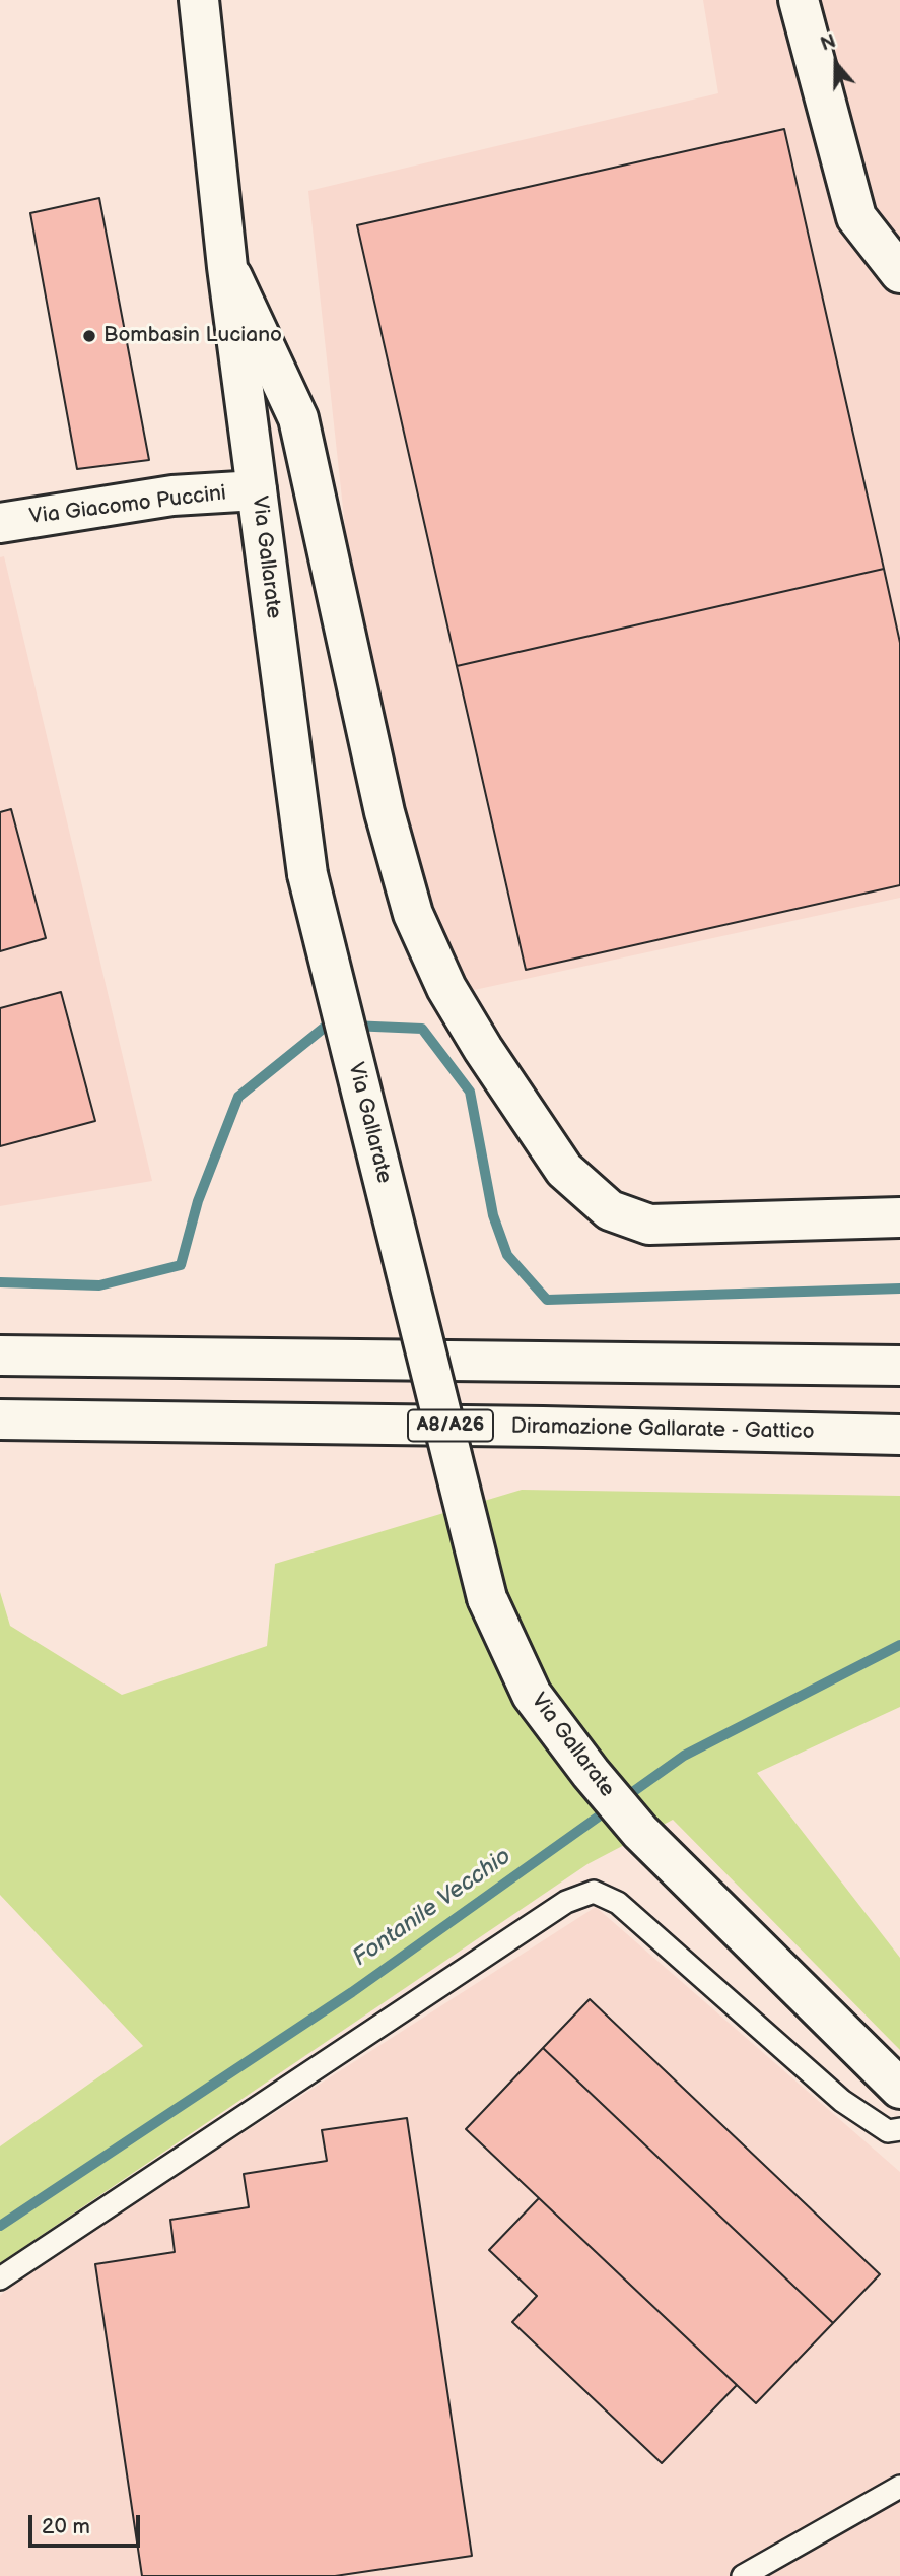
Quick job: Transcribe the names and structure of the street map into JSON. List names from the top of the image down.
{
  "streets": {
    "main road": [
      "Via Giacomo Puccini",
      "Via Gallarate",
      "A8/A26",
      "Diramazione Gallarate - Gattico"
    ]
  },
  "crossings": [
    ["Via Giacomo Puccini", "Via Gallarate"]
  ],
  "water": ["Fontanile Vecchio"],
  "places": ["Bombasin Luciano"],
  "scale_bar": "20 m",
  "north": "top"
}
